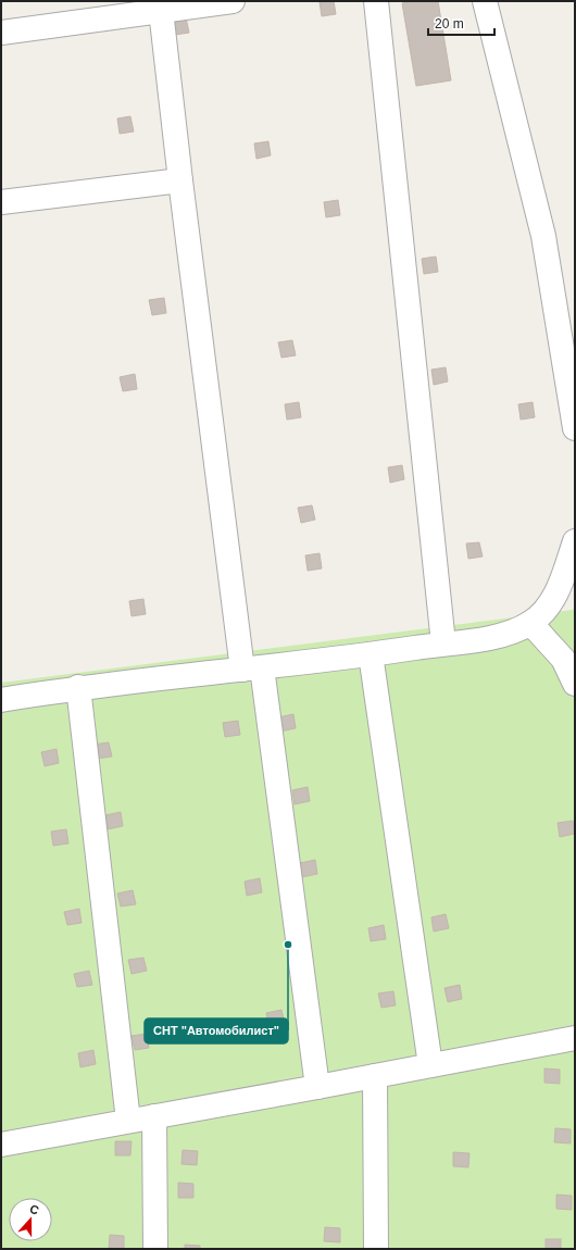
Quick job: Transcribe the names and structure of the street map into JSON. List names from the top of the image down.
{
  "places": ["СНТ \"Автомобилист\""],
  "scale_bar": "20 m",
  "north": "top"
}
